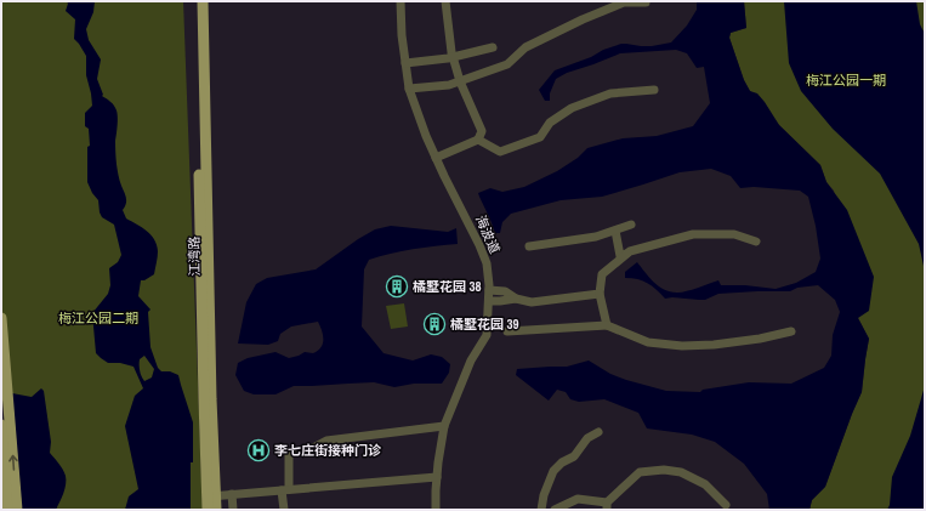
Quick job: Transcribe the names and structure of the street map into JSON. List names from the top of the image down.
{
  "streets": {
    "main road": ["江湾路"],
    "street": ["海波道"]
  },
  "parks": ["梅江公园一期", "梅江公园二期"],
  "places": {
    "building": ["橘墅花园 38", "橘墅花园 39"],
    "hospital": ["李七庄街接种门诊"]
  }
}
